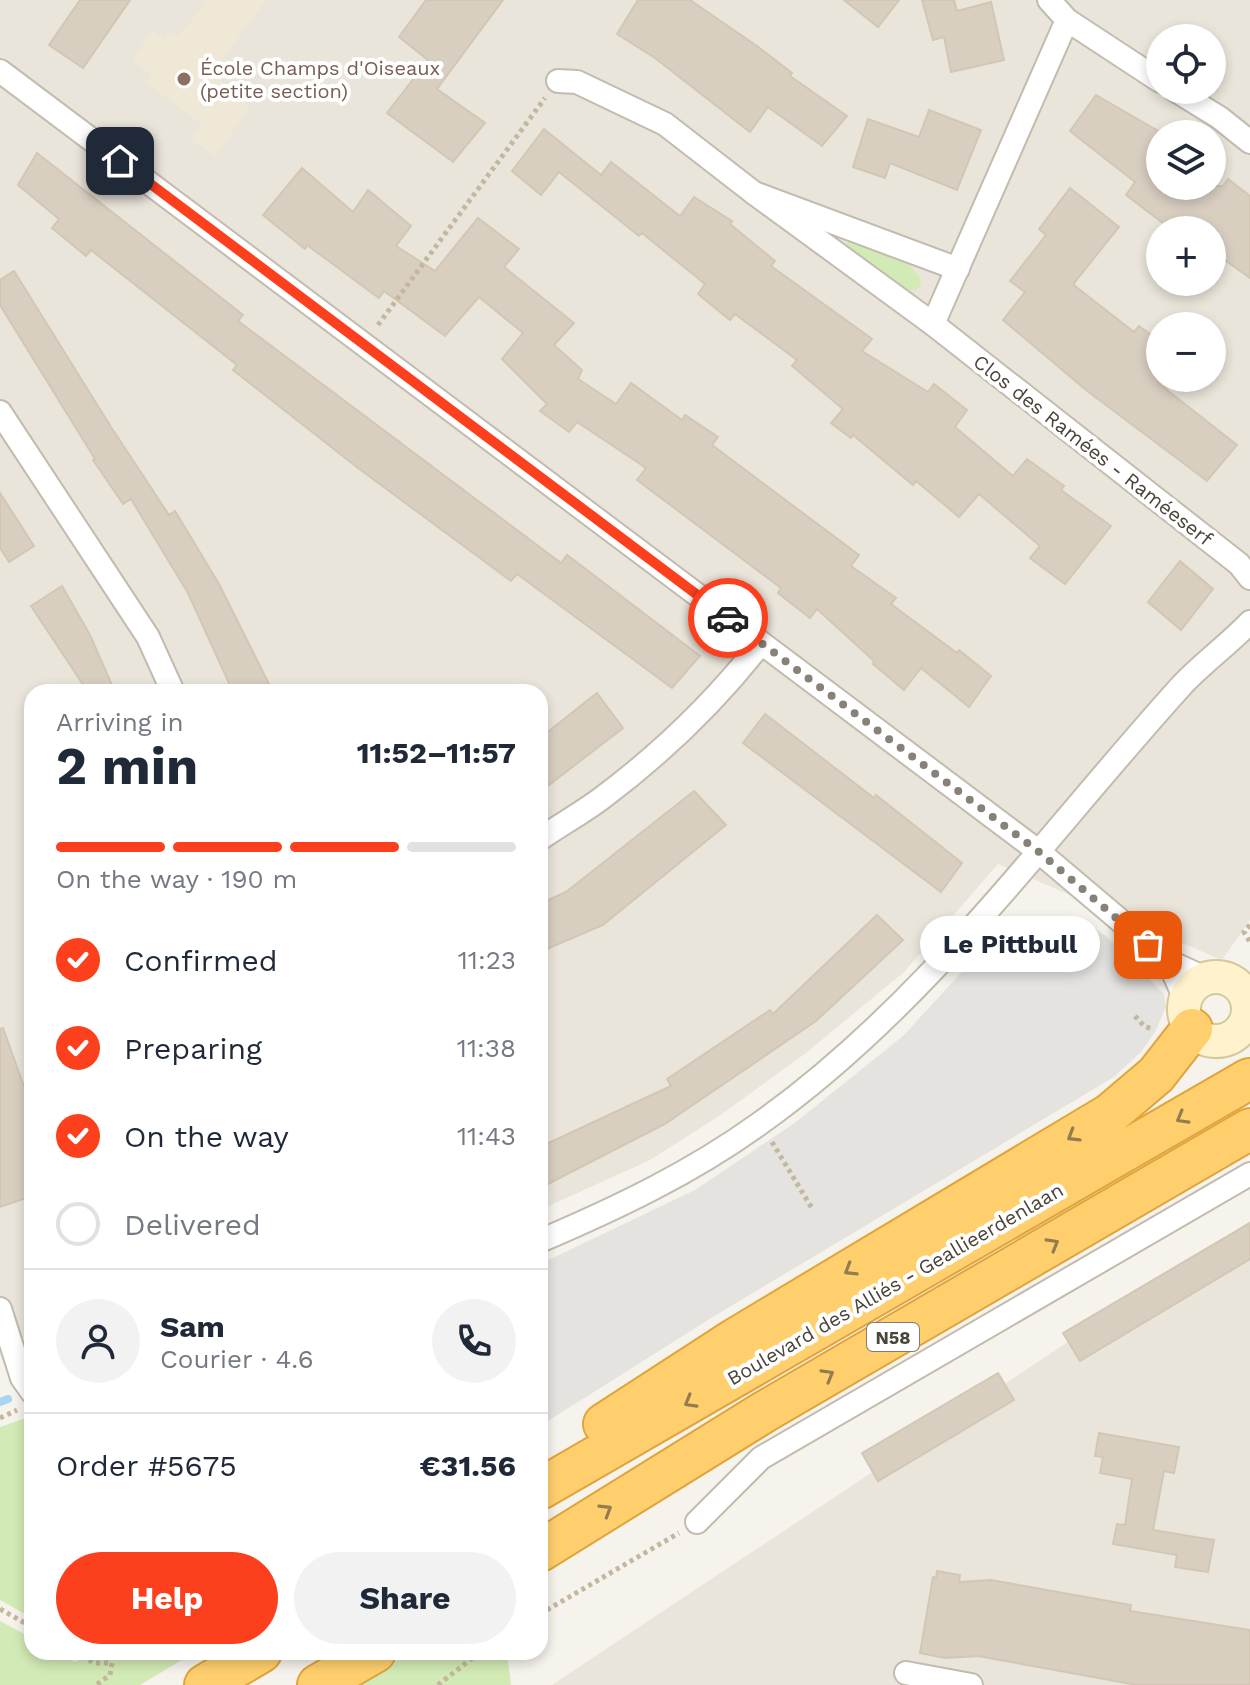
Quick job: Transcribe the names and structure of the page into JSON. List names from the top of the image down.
{
  "streets": {
    "highway": ["Boulevard des Alliés - Geallieerdenlaan", "N58"],
    "street": ["Clos des Ramées - Raméeserf"]
  },
  "places": ["École Champs d'Oiseaux (petite section)", "Le Pittbull"],
  "page": {
    "map_buttons": ["+", "−"],
    "heading": ["2 min", "Arriving in", "11:52–11:57"],
    "panel": [
      "Sam",
      "Courier · 4.6",
      "Order #5675",
      "€31.56"
    ],
    "bar": "On the way · 190 m",
    "bubble": "Le Pittbull",
    "list": [
      ["Confirmed", "11:23"],
      ["Preparing", "11:38"],
      ["On the way", "11:43"],
      "Delivered"
    ],
    "buttons": ["Help", "Share"]
  }
}
